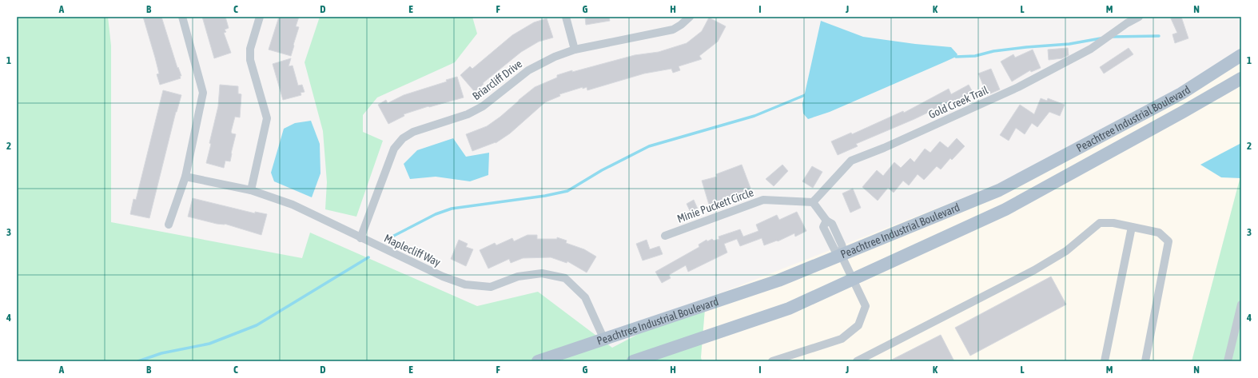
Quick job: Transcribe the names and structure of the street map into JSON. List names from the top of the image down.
{
  "streets": {
    "main road": ["Peachtree Industrial Boulevard"],
    "street": [
      "Briarcliff Drive",
      "Gold Creek Trail",
      "Minie Puckett Circle",
      "Maplecliff Way"
    ]
  },
  "crossings": [
    ["Briarcliff Drive", "Maplecliff Way"],
    ["Gold Creek Trail", "Minie Puckett Circle"],
    ["Peachtree Industrial Boulevard", "Maplecliff Way"]
  ],
  "grid": {
    "columns": [
      "A",
      "B",
      "C",
      "D",
      "E",
      "F",
      "G",
      "H",
      "I",
      "J",
      "K",
      "L",
      "M",
      "N"
    ],
    "rows": [
      "1",
      "2",
      "3",
      "4"
    ]
  }
}
